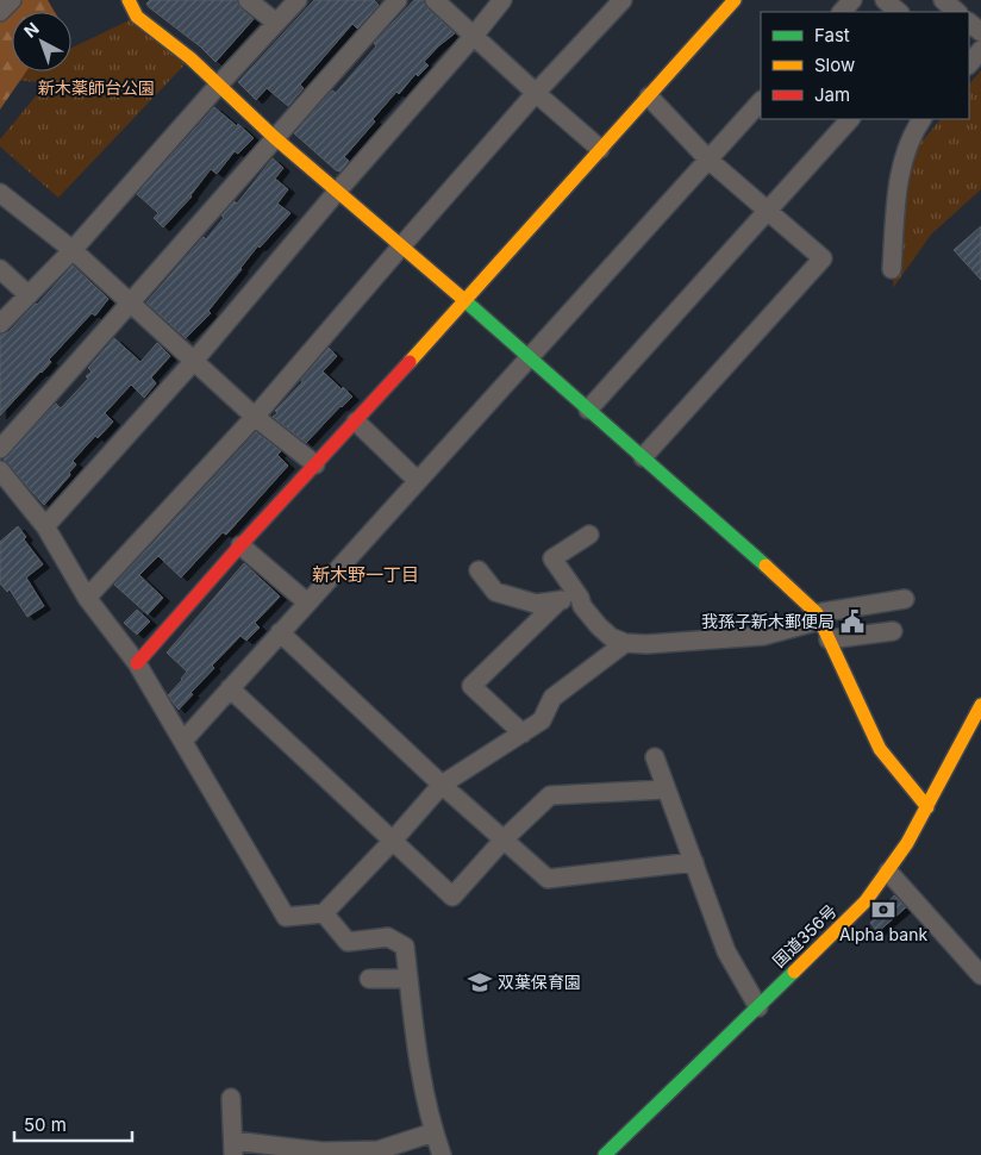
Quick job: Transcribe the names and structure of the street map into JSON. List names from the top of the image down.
{
  "streets": {
    "main road": ["国道356号"]
  },
  "districts": ["新木野一丁目"],
  "parks": ["新木薬師台公園"],
  "places": {
    "public building": ["我孫子新木郵便局"],
    "bank": ["Alpha bank"],
    "school or university": ["双葉保育園"]
  },
  "legend": ["Fast", "Slow", "Jam"],
  "scale_bar": "50 m",
  "north": "top left"
}
